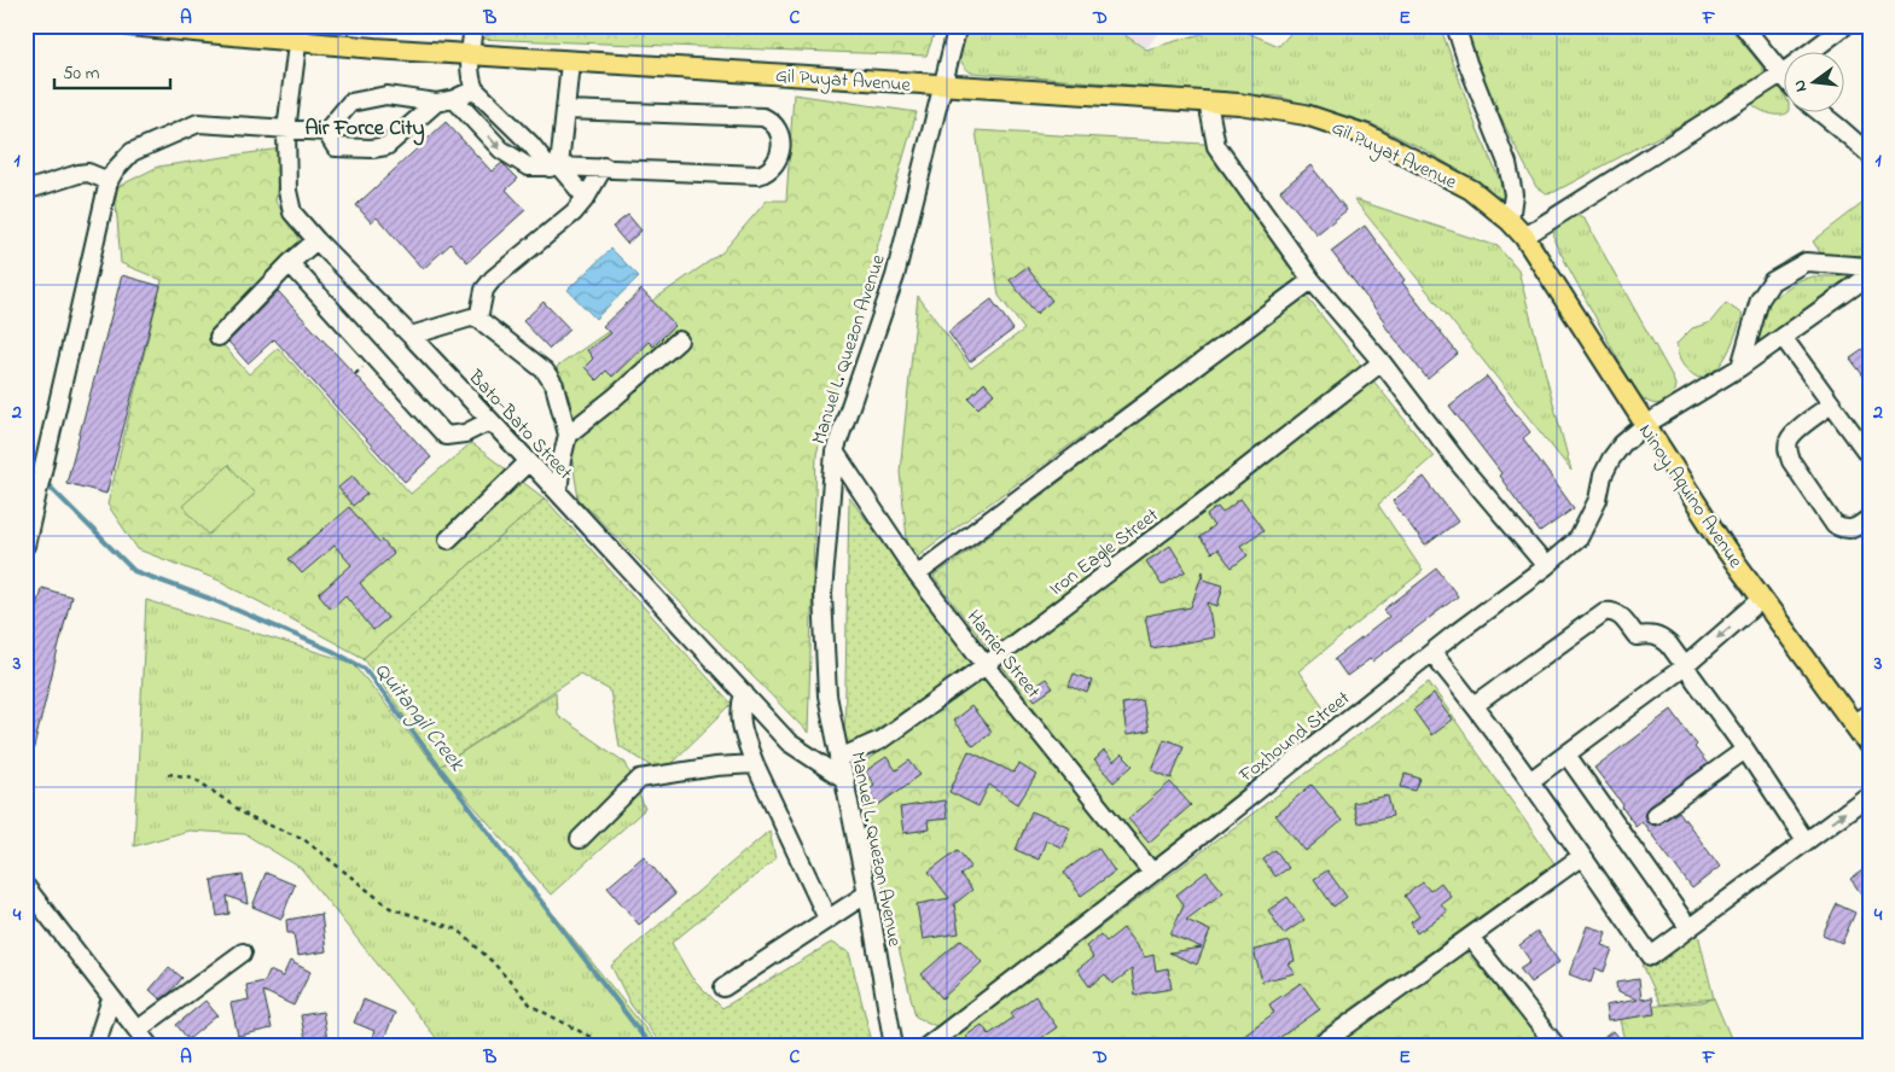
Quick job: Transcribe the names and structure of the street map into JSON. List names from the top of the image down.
{
  "streets": {
    "main road": ["Gil Puyat Avenue", "Ninoy Aquino Avenue"],
    "street": [
      "Manuel L. Quezon Avenue",
      "Bato-Bato Street",
      "Iron Eagle Street",
      "Harrier Street",
      "Foxhound Street"
    ]
  },
  "crossings": [
    ["Gil Puyat Avenue", "Manuel L. Quezon Avenue"],
    ["Gil Puyat Avenue", "Bato-Bato Street"],
    ["Gil Puyat Avenue", "Ninoy Aquino Avenue"],
    ["Manuel L. Quezon Avenue", "Bato-Bato Street"],
    ["Manuel L. Quezon Avenue", "Iron Eagle Street"],
    ["Manuel L. Quezon Avenue", "Harrier Street"],
    ["Ninoy Aquino Avenue", "Foxhound Street"],
    ["Iron Eagle Street", "Harrier Street"],
    ["Harrier Street", "Foxhound Street"]
  ],
  "districts": ["Air Force City"],
  "water": ["Quitangil Creek"],
  "scale_bar": "50 m",
  "north": "left",
  "grid": {
    "columns": [
      "A",
      "B",
      "C",
      "D",
      "E",
      "F"
    ],
    "rows": [
      "1",
      "2",
      "3",
      "4"
    ]
  }
}
